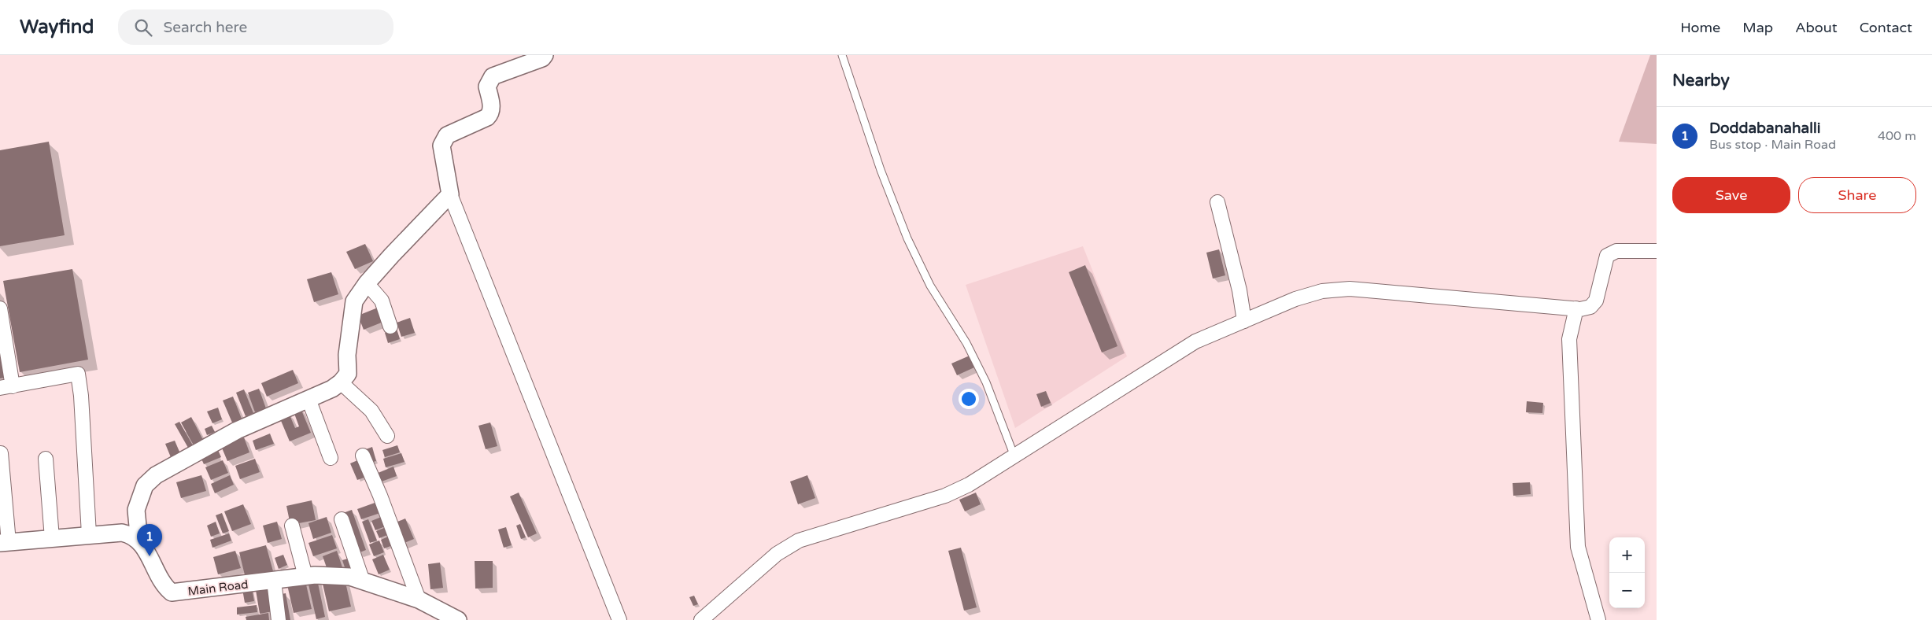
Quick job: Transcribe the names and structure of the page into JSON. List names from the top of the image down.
{
  "streets": {
    "street": ["Main Road"]
  },
  "page": {
    "header": "Wayfind",
    "search": "Search here",
    "nav": [
      "Home",
      "Map",
      "About",
      "Contact"
    ],
    "heading": "Nearby",
    "list": [
      {
        "mark": "1",
        "name": "Doddabanahalli",
        "note": "Bus stop · Main Road",
        "value": "400 m"
      }
    ],
    "buttons": ["Save", "Share"],
    "pins": "1",
    "map_buttons": ["+", "−"]
  }
}
